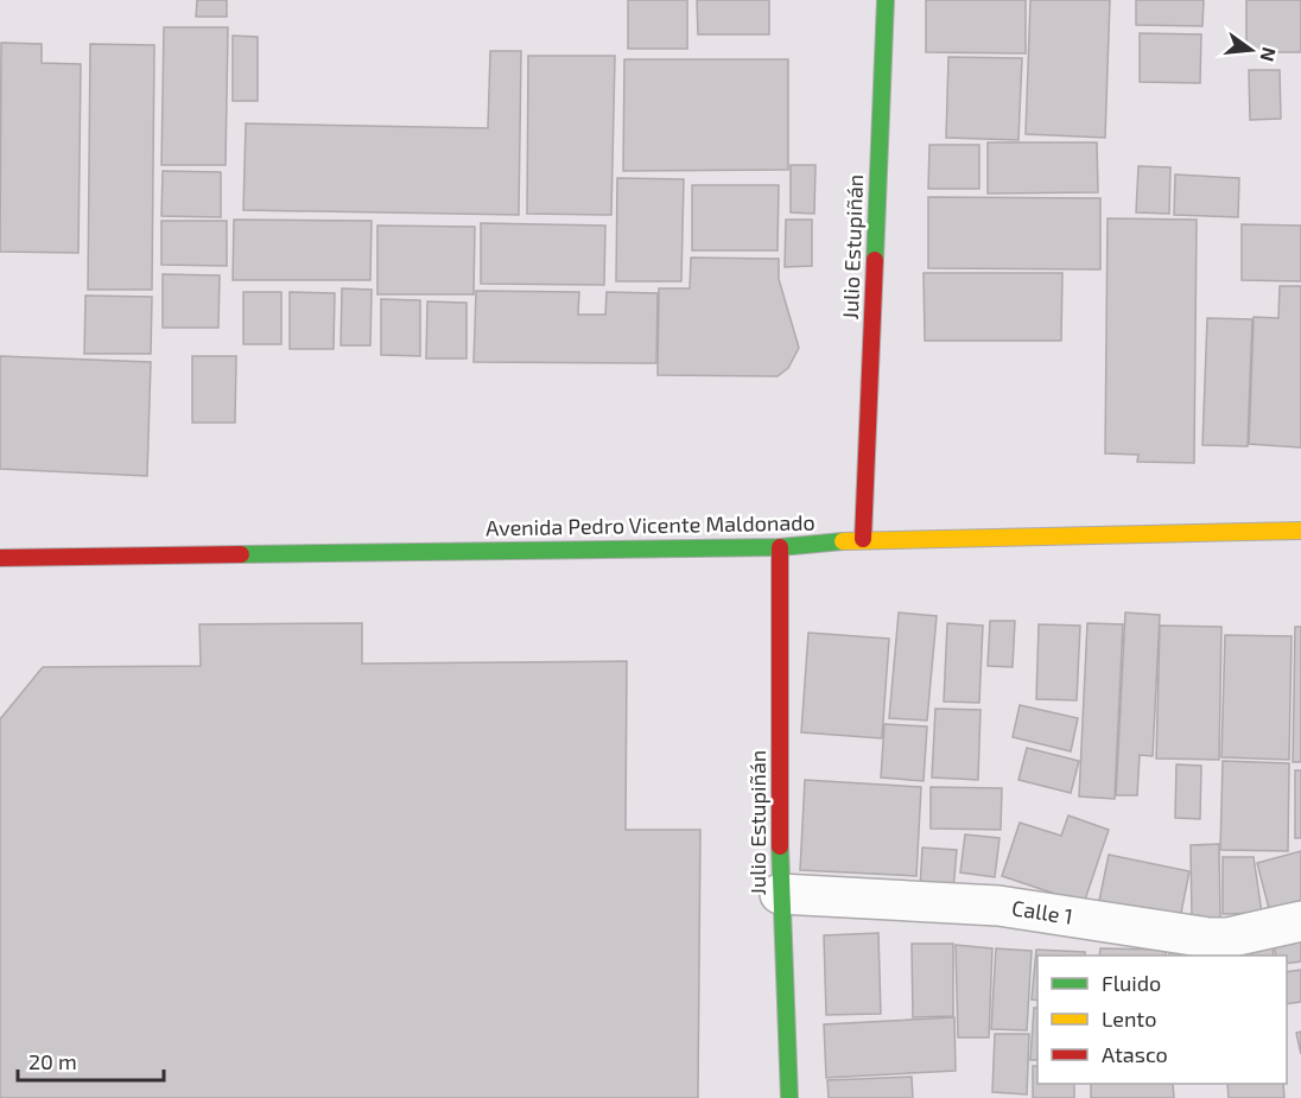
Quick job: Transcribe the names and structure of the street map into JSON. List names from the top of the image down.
{
  "streets": {
    "main road": ["Julio Estupiñán", "Avenida Pedro Vicente Maldonado"],
    "street": ["Calle 1"]
  },
  "crossings": [
    ["Julio Estupiñán", "Avenida Pedro Vicente Maldonado"],
    ["Julio Estupiñán", "Calle 1"]
  ],
  "legend": ["Fluido", "Lento", "Atasco"],
  "scale_bar": "20 m",
  "north": "right"
}
